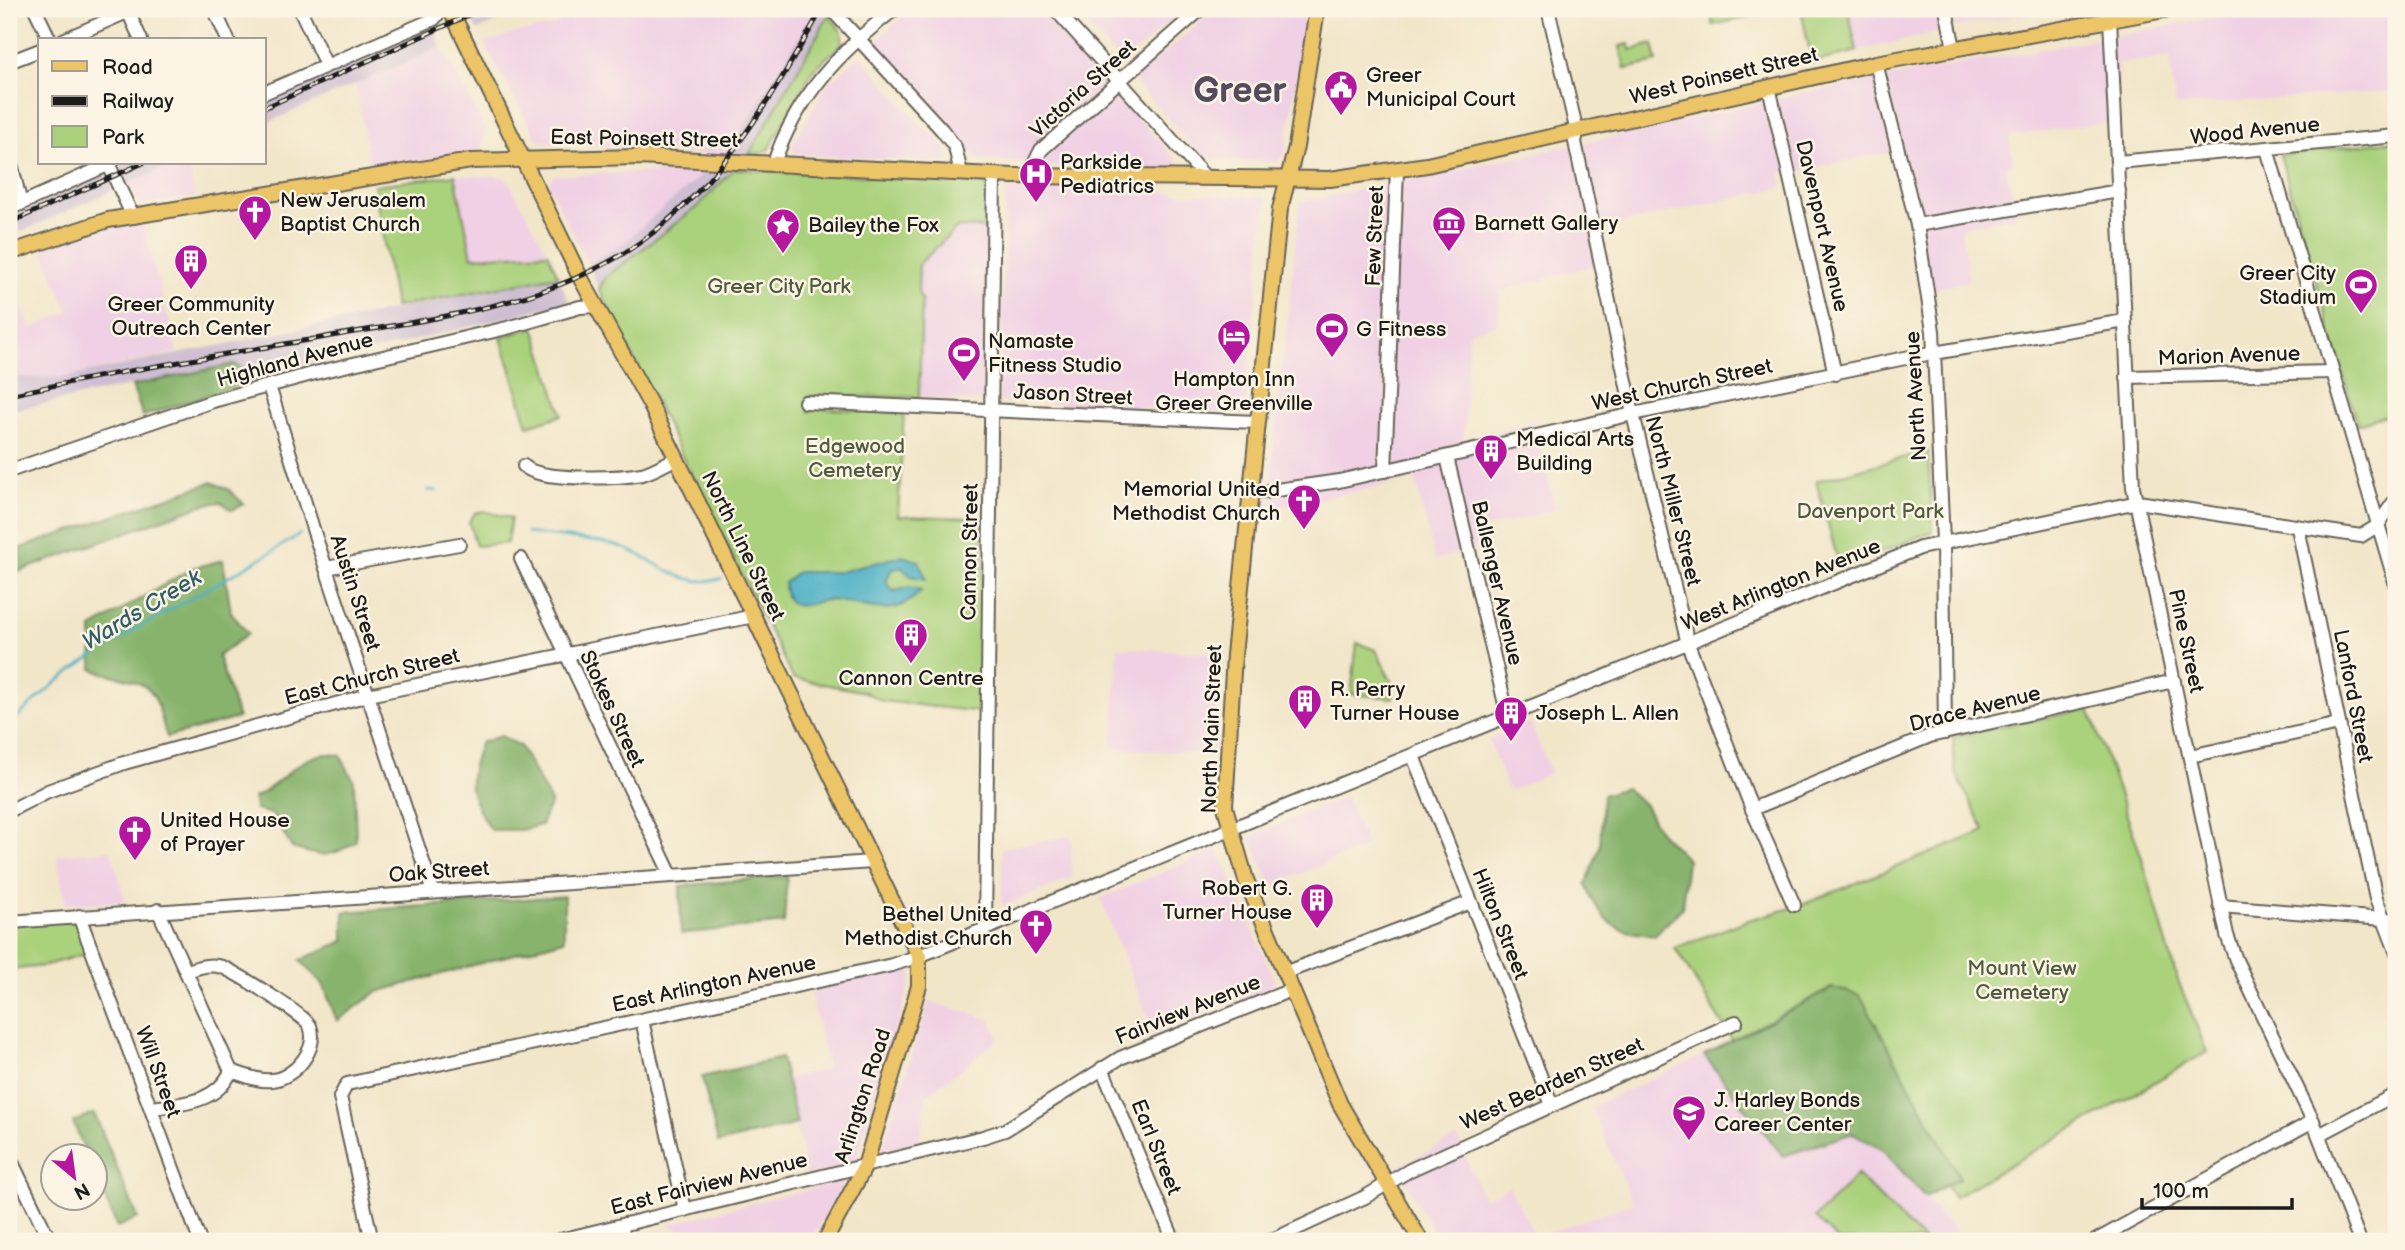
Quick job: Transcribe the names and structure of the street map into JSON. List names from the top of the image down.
{
  "streets": {
    "main road": [
      "West Poinsett Street",
      "East Poinsett Street",
      "North Line Street",
      "North Main Street",
      "Arlington Road"
    ],
    "street": [
      "Victoria Street",
      "Wood Avenue",
      "Davenport Avenue",
      "Few Street",
      "Marion Avenue",
      "Highland Avenue",
      "West Church Street",
      "Jason Street",
      "North Avenue",
      "North Miller Street",
      "Cannon Street",
      "Ballenger Avenue",
      "West Arlington Avenue",
      "Austin Street",
      "Pine Street",
      "East Church Street",
      "Lanford Street",
      "Stokes Street",
      "Drace Avenue",
      "Oak Street",
      "Hilton Street",
      "East Arlington Avenue",
      "Fairview Avenue",
      "Will Street",
      "West Bearden Street",
      "Earl Street",
      "East Fairview Avenue"
    ]
  },
  "crossings": [
    ["West Poinsett Street", "East Poinsett Street"],
    ["West Poinsett Street", "Davenport Avenue"],
    ["West Poinsett Street", "Few Street"],
    ["West Poinsett Street", "North Avenue"],
    ["West Poinsett Street", "North Miller Street"],
    ["West Poinsett Street", "Pine Street"],
    ["West Poinsett Street", "North Main Street"],
    ["Victoria Street", "East Poinsett Street"],
    ["Wood Avenue", "Pine Street"],
    ["East Poinsett Street", "North Line Street"],
    ["East Poinsett Street", "Cannon Street"],
    ["East Poinsett Street", "North Main Street"],
    ["Davenport Avenue", "West Church Street"],
    ["Few Street", "West Church Street"],
    ["Marion Avenue", "Pine Street"],
    ["Highland Avenue", "North Line Street"],
    ["Highland Avenue", "Austin Street"],
    ["West Church Street", "North Avenue"],
    ["West Church Street", "North Miller Street"],
    ["West Church Street", "Ballenger Avenue"],
    ["West Church Street", "Pine Street"],
    ["West Church Street", "North Main Street"],
    ["Jason Street", "Cannon Street"],
    ["Jason Street", "North Main Street"],
    ["North Avenue", "West Arlington Avenue"],
    ["North Avenue", "Drace Avenue"],
    ["North Miller Street", "West Arlington Avenue"],
    ["North Miller Street", "Drace Avenue"],
    ["North Line Street", "East Church Street"],
    ["North Line Street", "Oak Street"],
    ["North Line Street", "East Arlington Avenue"],
    ["North Line Street", "Arlington Road"],
    ["Cannon Street", "East Arlington Avenue"],
    ["Ballenger Avenue", "West Arlington Avenue"],
    ["West Arlington Avenue", "Pine Street"],
    ["West Arlington Avenue", "Lanford Street"],
    ["West Arlington Avenue", "North Main Street"],
    ["West Arlington Avenue", "Hilton Street"],
    ["West Arlington Avenue", "East Arlington Avenue"],
    ["Austin Street", "East Church Street"],
    ["Austin Street", "Oak Street"],
    ["Pine Street", "Drace Avenue"],
    ["East Church Street", "Stokes Street"],
    ["Stokes Street", "Oak Street"],
    ["North Main Street", "East Arlington Avenue"],
    ["North Main Street", "Fairview Avenue"],
    ["North Main Street", "West Bearden Street"],
    ["Oak Street", "Will Street"],
    ["Hilton Street", "West Bearden Street"],
    ["East Arlington Avenue", "Arlington Road"],
    ["Fairview Avenue", "Earl Street"],
    ["Fairview Avenue", "East Fairview Avenue"],
    ["Arlington Road", "East Fairview Avenue"],
    ["Earl Street", "East Fairview Avenue"]
  ],
  "districts": ["Greer"],
  "water": ["Wards Creek"],
  "parks": [
    "Greer City Park",
    "Edgewood Cemetery",
    "Davenport Park",
    "Mount View Cemetery"
  ],
  "places": {
    "public building": ["Greer Municipal Court"],
    "hospital": ["Parkside Pediatrics"],
    "church": [
      "New Jerusalem Baptist Church",
      "Memorial United Methodist Church",
      "United House of Prayer",
      "Bethel United Methodist Church"
    ],
    "museum": ["Barnett Gallery"],
    "place": ["Bailey the Fox"],
    "building": [
      "Greer Community Outreach Center",
      "Medical Arts Building",
      "Cannon Centre",
      "R. Perry Turner House",
      "Joseph L. Allen",
      "Robert G. Turner House"
    ],
    "sports": ["Greer City Stadium", "G Fitness", "Namaste Fitness Studio"],
    "hotel": ["Hampton Inn Greer Greenville"],
    "school or university": ["J. Harley Bonds Career Center"]
  },
  "legend": ["Road", "Railway", "Park"],
  "scale_bar": "100 m",
  "north": "bottom right"
}
